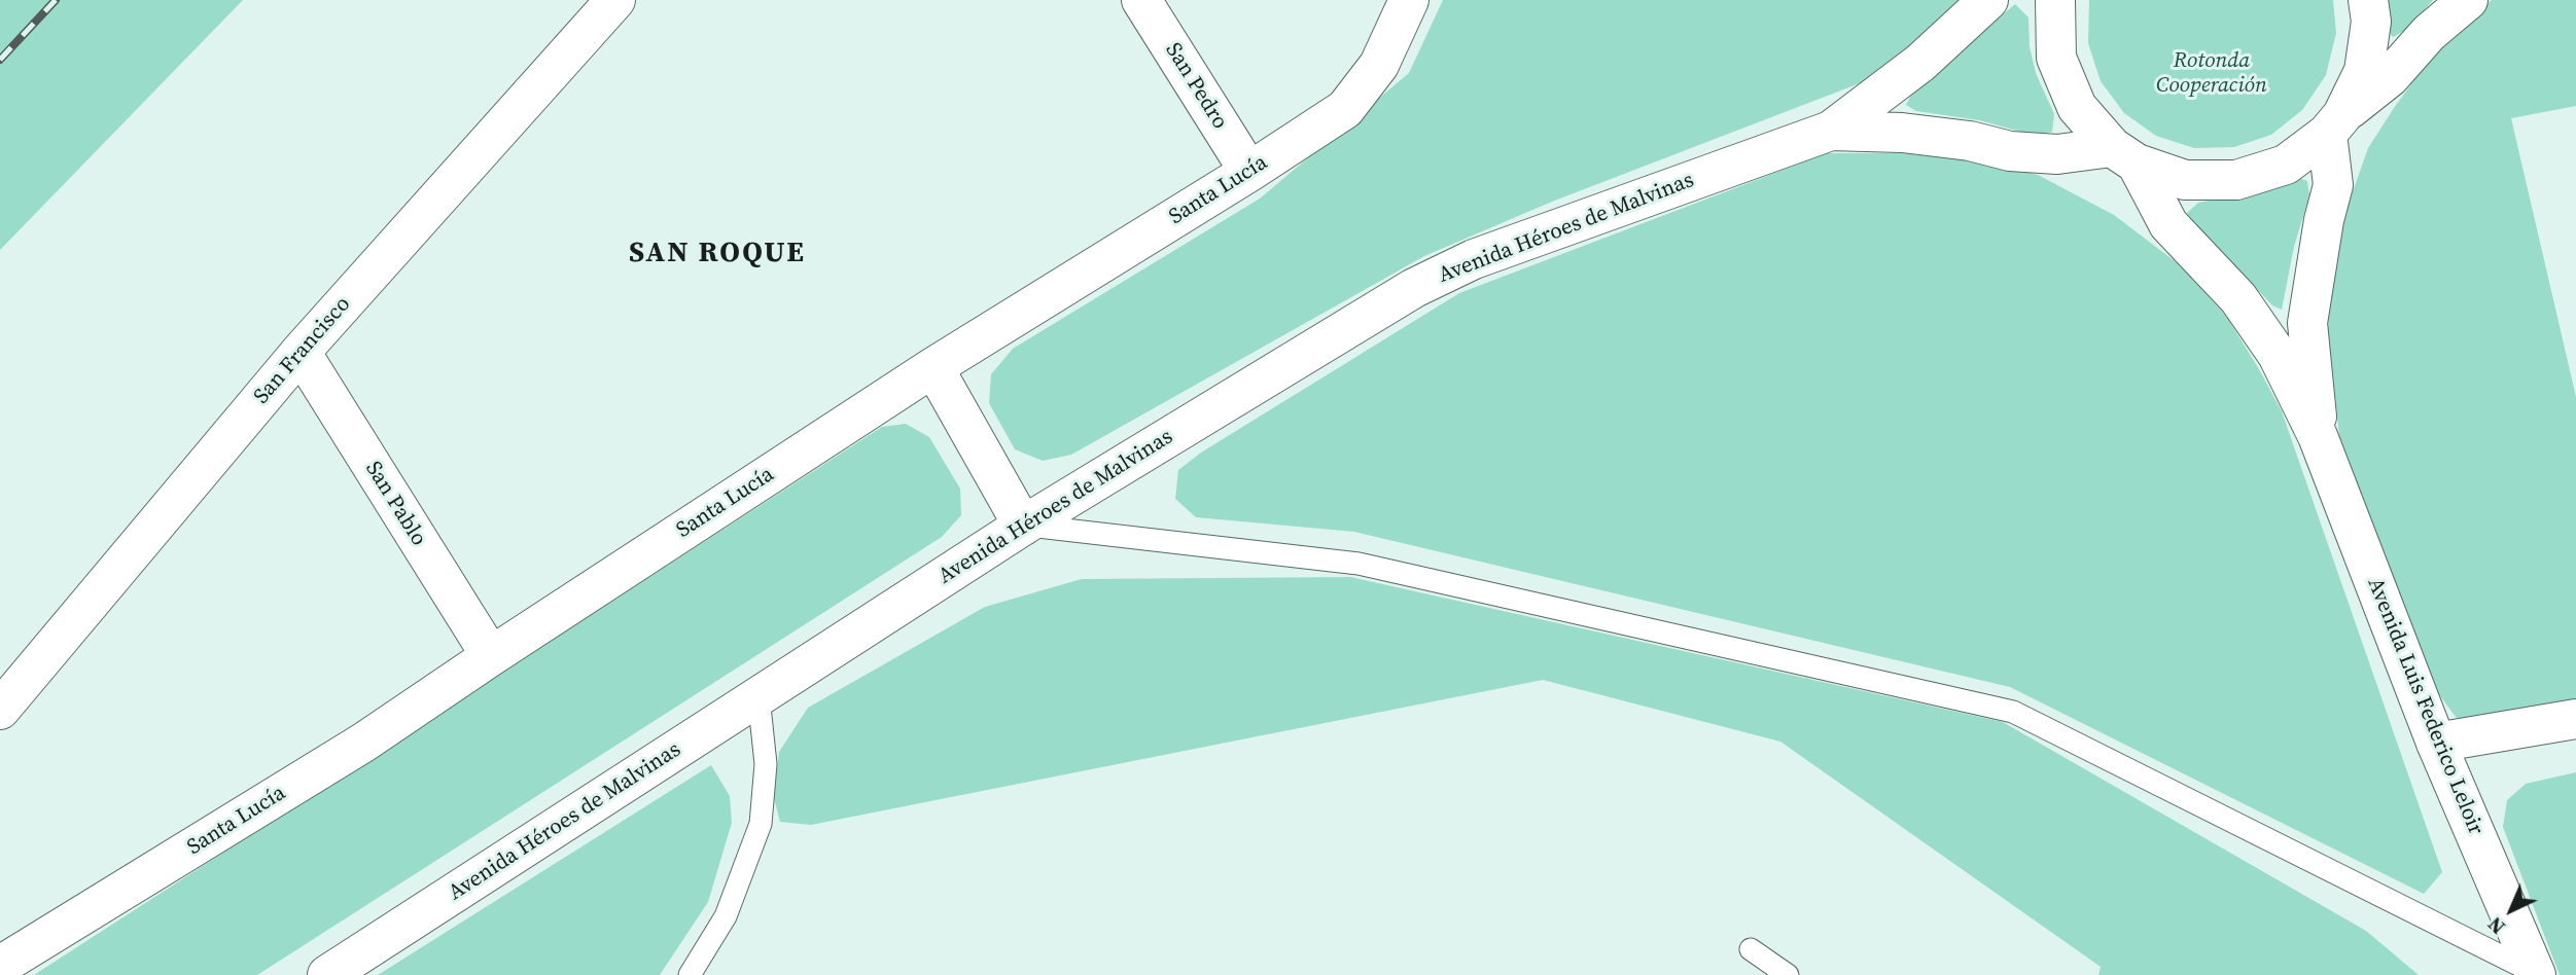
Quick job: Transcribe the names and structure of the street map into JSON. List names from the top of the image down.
{
  "streets": {
    "main road": [
      "San Pedro",
      "Santa Lucía",
      "Avenida Héroes de Malvinas",
      "San Francisco",
      "San Pablo",
      "Avenida Luis Federico Leloir"
    ]
  },
  "crossings": [
    ["San Pedro", "Santa Lucía"],
    ["Santa Lucía", "San Pablo"],
    ["Avenida Héroes de Malvinas", "Avenida Luis Federico Leloir"],
    ["San Francisco", "San Pablo"]
  ],
  "districts": ["SAN ROQUE"],
  "parks": ["Rotonda Cooperación"],
  "north": "bottom left"
}
